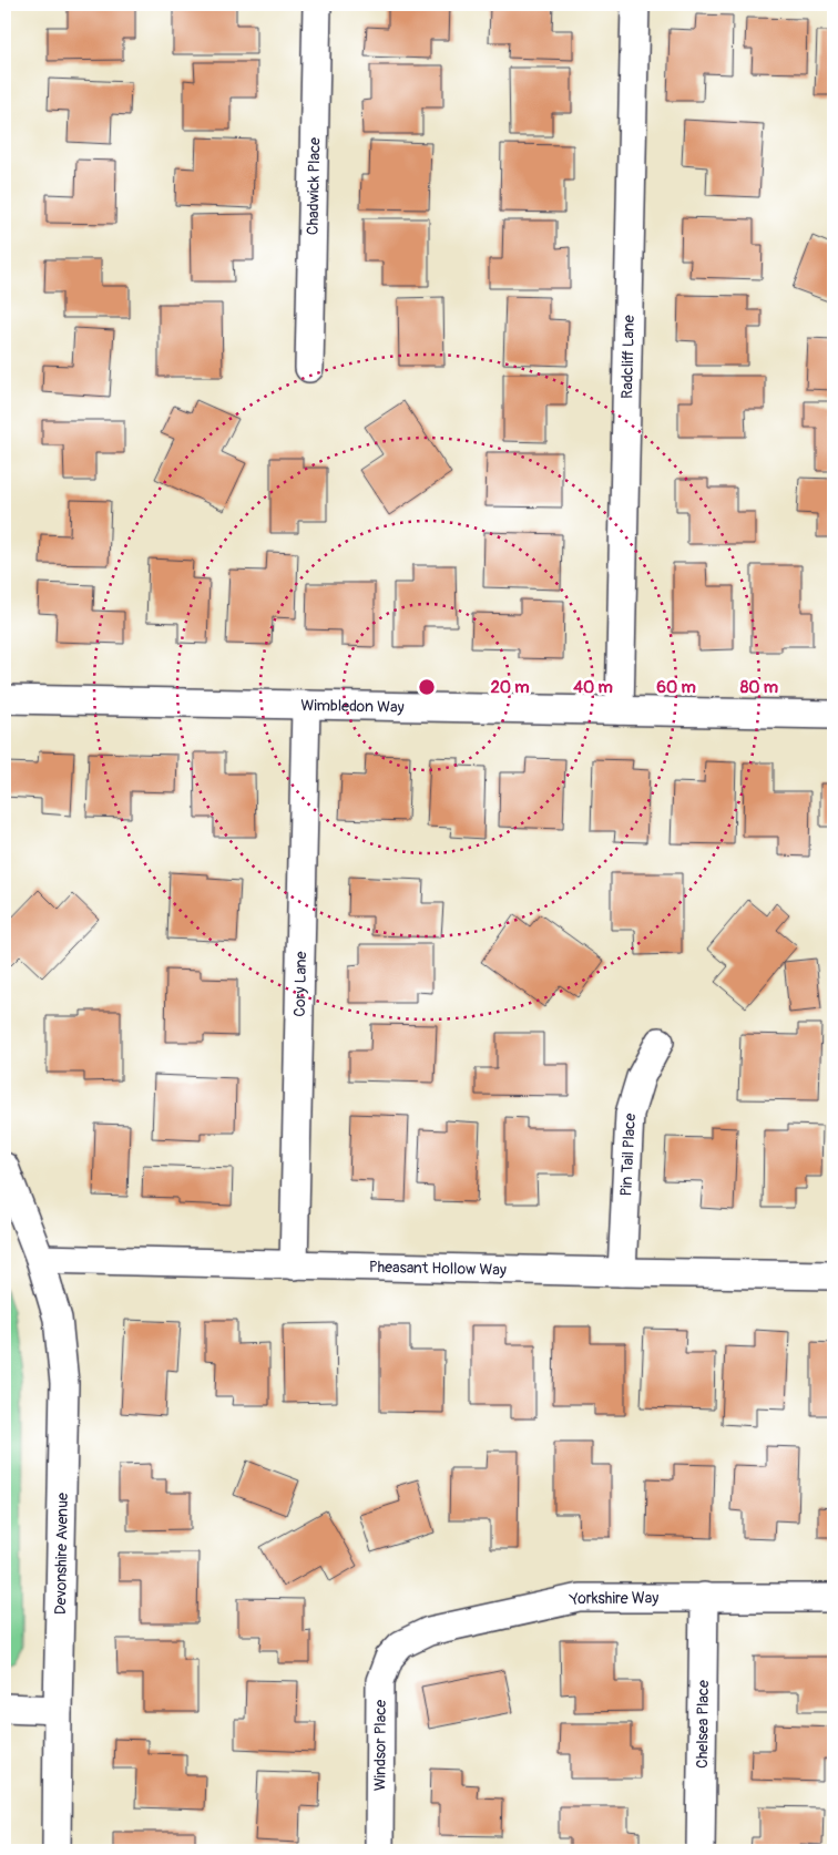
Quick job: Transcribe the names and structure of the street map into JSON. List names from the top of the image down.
{
  "streets": {
    "street": [
      "Chadwick Place",
      "Radcliff Lane",
      "Wimbledon Way",
      "Cory Lane",
      "Pin Tail Place",
      "Pheasant Hollow Way",
      "Devonshire Avenue",
      "Yorkshire Way",
      "Chelsea Place",
      "Windsor Place"
    ]
  },
  "crossings": [
    ["Radcliff Lane", "Wimbledon Way"],
    ["Wimbledon Way", "Cory Lane"],
    ["Cory Lane", "Pheasant Hollow Way"],
    ["Pin Tail Place", "Pheasant Hollow Way"],
    ["Pheasant Hollow Way", "Devonshire Avenue"],
    ["Yorkshire Way", "Chelsea Place"],
    ["Yorkshire Way", "Windsor Place"]
  ],
  "rings": [
    "20 m",
    "40 m",
    "60 m",
    "80 m"
  ]
}
